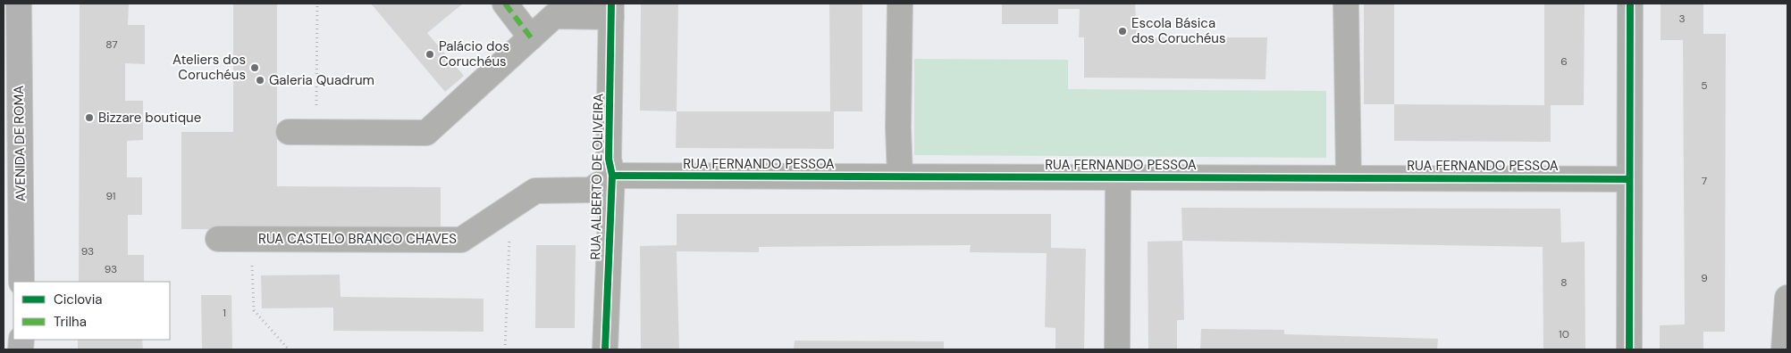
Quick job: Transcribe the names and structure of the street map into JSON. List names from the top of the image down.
{
  "streets": {
    "main road": ["AVENIDA DE ROMA"],
    "street": ["RUA FERNANDO PESSOA", "RUA ALBERTO DE OLIVEIRA", "RUA CASTELO BRANCO CHAVES"]
  },
  "crossings": [
    ["RUA FERNANDO PESSOA", "RUA ALBERTO DE OLIVEIRA"],
    ["RUA FERNANDO PESSOA", "RUA CASTELO BRANCO CHAVES"],
    ["RUA ALBERTO DE OLIVEIRA", "RUA CASTELO BRANCO CHAVES"]
  ],
  "places": [
    "Escola Básica dos Coruchéus",
    "Palácio dos Coruchéus",
    "Ateliers dos Coruchéus",
    "Galeria Quadrum",
    "Bizzare boutique"
  ],
  "house_numbers": [
    "3",
    "87",
    "6",
    "5",
    "7",
    "91",
    "93",
    "93",
    "9",
    "8",
    "1",
    "10"
  ],
  "legend": ["Ciclovia", "Trilha"]
}
